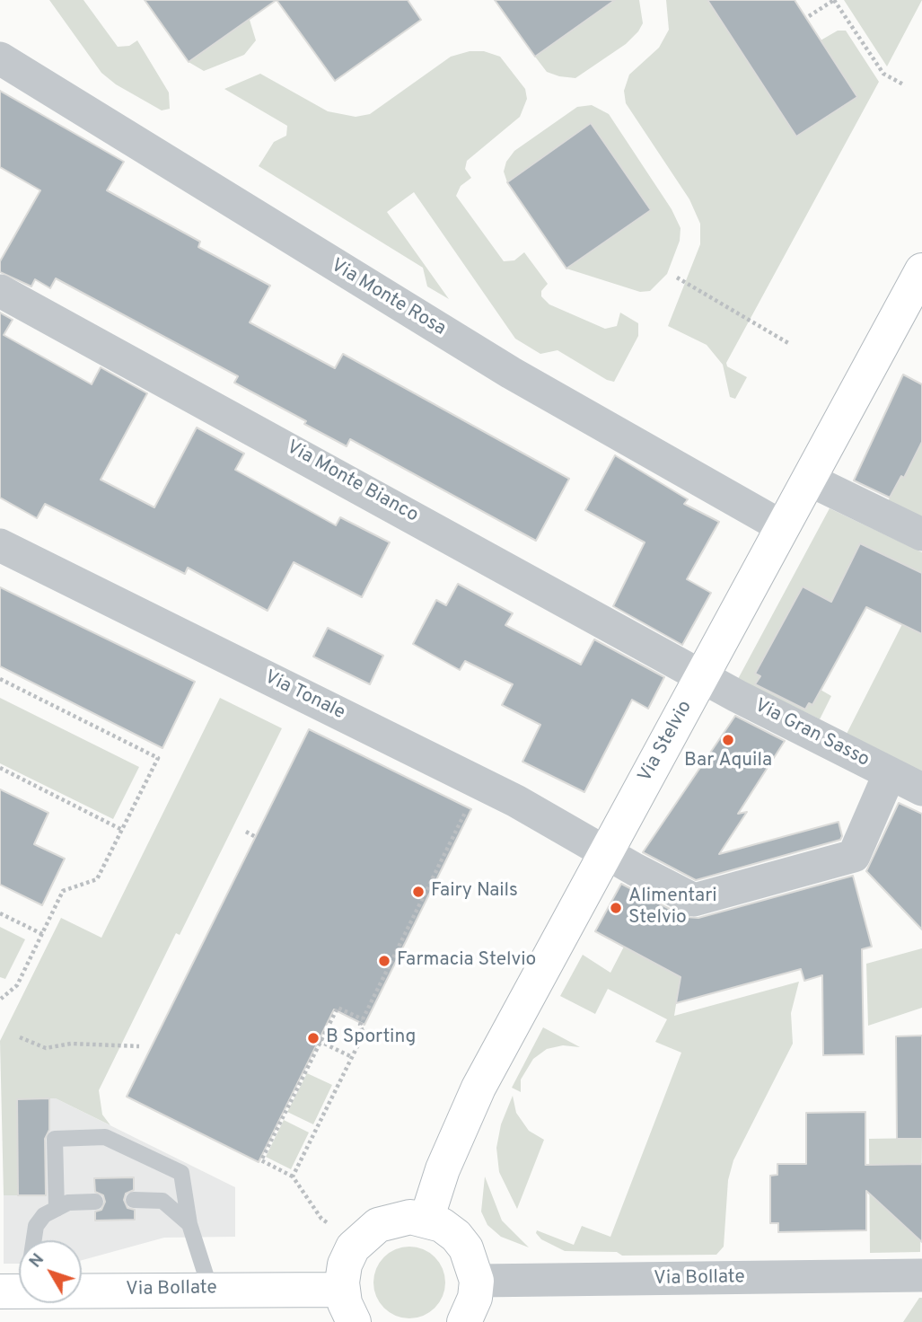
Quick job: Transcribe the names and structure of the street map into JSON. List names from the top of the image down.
{
  "streets": {
    "street": [
      "Via Monte Rosa",
      "Via Monte Bianco",
      "Via Tonale",
      "Via Gran Sasso",
      "Via Stelvio",
      "Via Bollate"
    ]
  },
  "crossings": [
    ["Via Monte Rosa", "Via Stelvio"],
    ["Via Monte Bianco", "Via Gran Sasso"],
    ["Via Monte Bianco", "Via Stelvio"],
    ["Via Tonale", "Via Gran Sasso"],
    ["Via Tonale", "Via Stelvio"],
    ["Via Gran Sasso", "Via Stelvio"]
  ],
  "places": [
    "Bar Aquila",
    "Fairy Nails",
    "Alimentari Stelvio",
    "Farmacia Stelvio",
    "B Sporting"
  ],
  "north": "top left"
}
